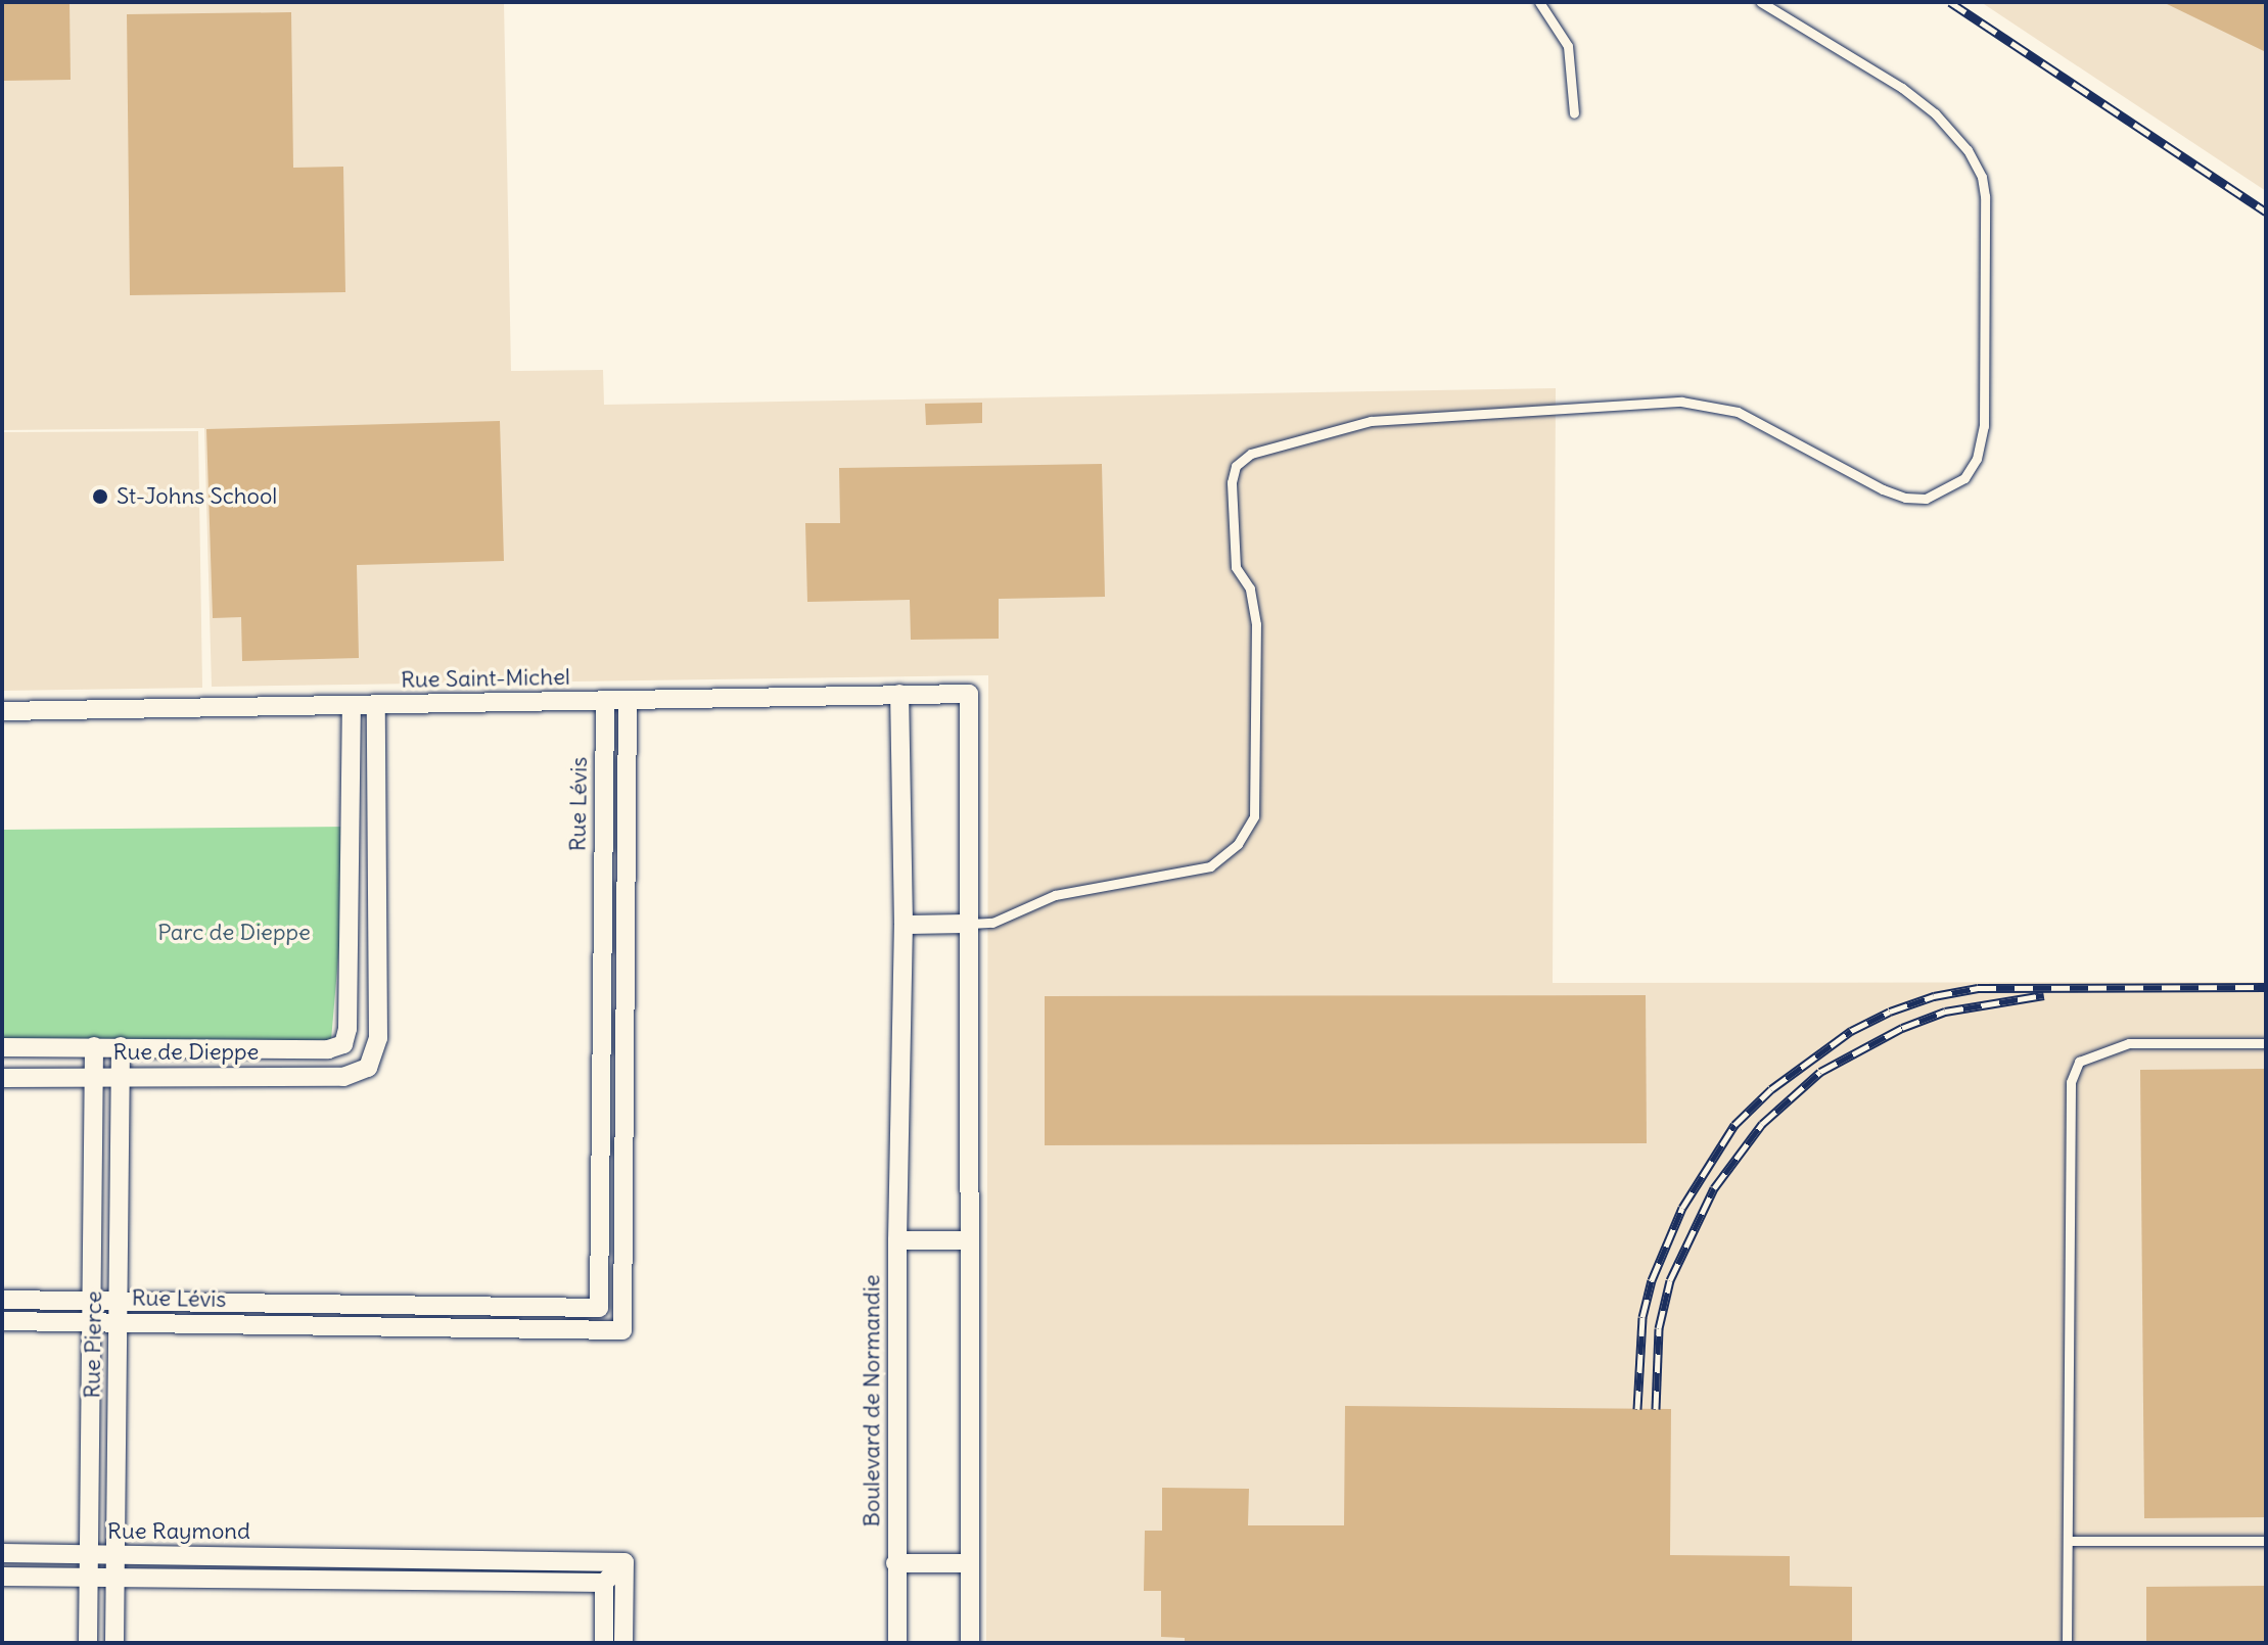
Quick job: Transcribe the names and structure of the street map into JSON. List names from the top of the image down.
{
  "streets": {
    "street": [
      "Rue Saint-Michel",
      "Rue Lévis",
      "Rue de Dieppe",
      "Rue Pierce",
      "Boulevard de Normandie",
      "Rue Raymond"
    ]
  },
  "crossings": [
    ["Rue Saint-Michel", "Rue Lévis"],
    ["Rue Saint-Michel", "Boulevard de Normandie"],
    ["Rue Lévis", "Rue Pierce"],
    ["Rue de Dieppe", "Rue Pierce"],
    ["Rue Pierce", "Rue Raymond"]
  ],
  "parks": ["Parc de Dieppe"],
  "places": ["St-Johns School"]
}
